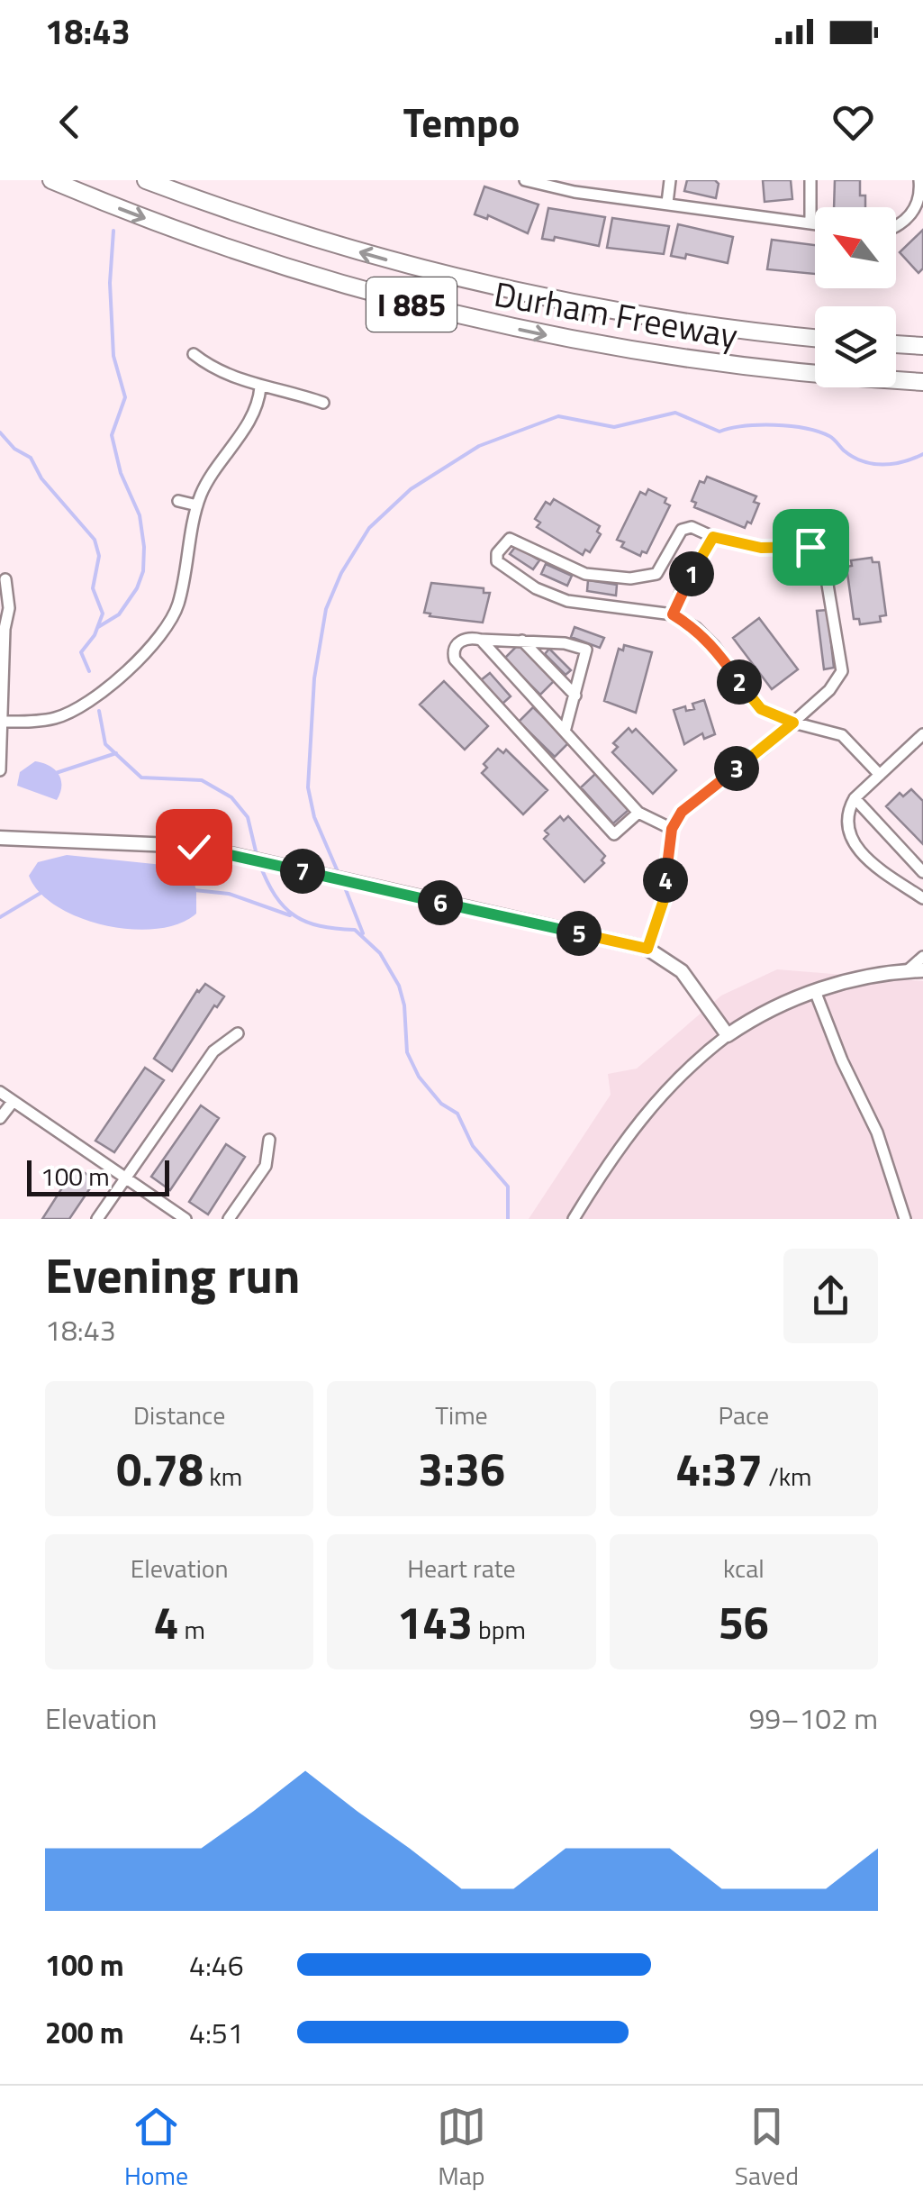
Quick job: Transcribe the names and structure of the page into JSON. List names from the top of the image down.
{
  "streets": {
    "highway": ["I 885", "Durham Freeway"]
  },
  "scale_bar": "100 m",
  "north": "top left",
  "page": {
    "status": "18:43",
    "header": "Tempo",
    "pins": [
      "1",
      "2",
      "3",
      "7",
      "4",
      "6",
      "5"
    ],
    "scale": "100 m",
    "heading": ["Evening run", "18:43"],
    "stats": [
      ["Distance", "0.78 km"],
      ["Time", "3:36"],
      ["Pace", "4:37 /km"],
      ["Elevation", "4 m"],
      ["Heart rate", "143 bpm"],
      ["kcal", "56"]
    ],
    "chart": ["Elevation", "99–102 m"],
    "list": [
      {
        "name": "100 m",
        "note": "4:46"
      },
      {
        "name": "200 m",
        "note": "4:51"
      }
    ],
    "tabs": ["Home", "Map", "Saved"]
  }
}
